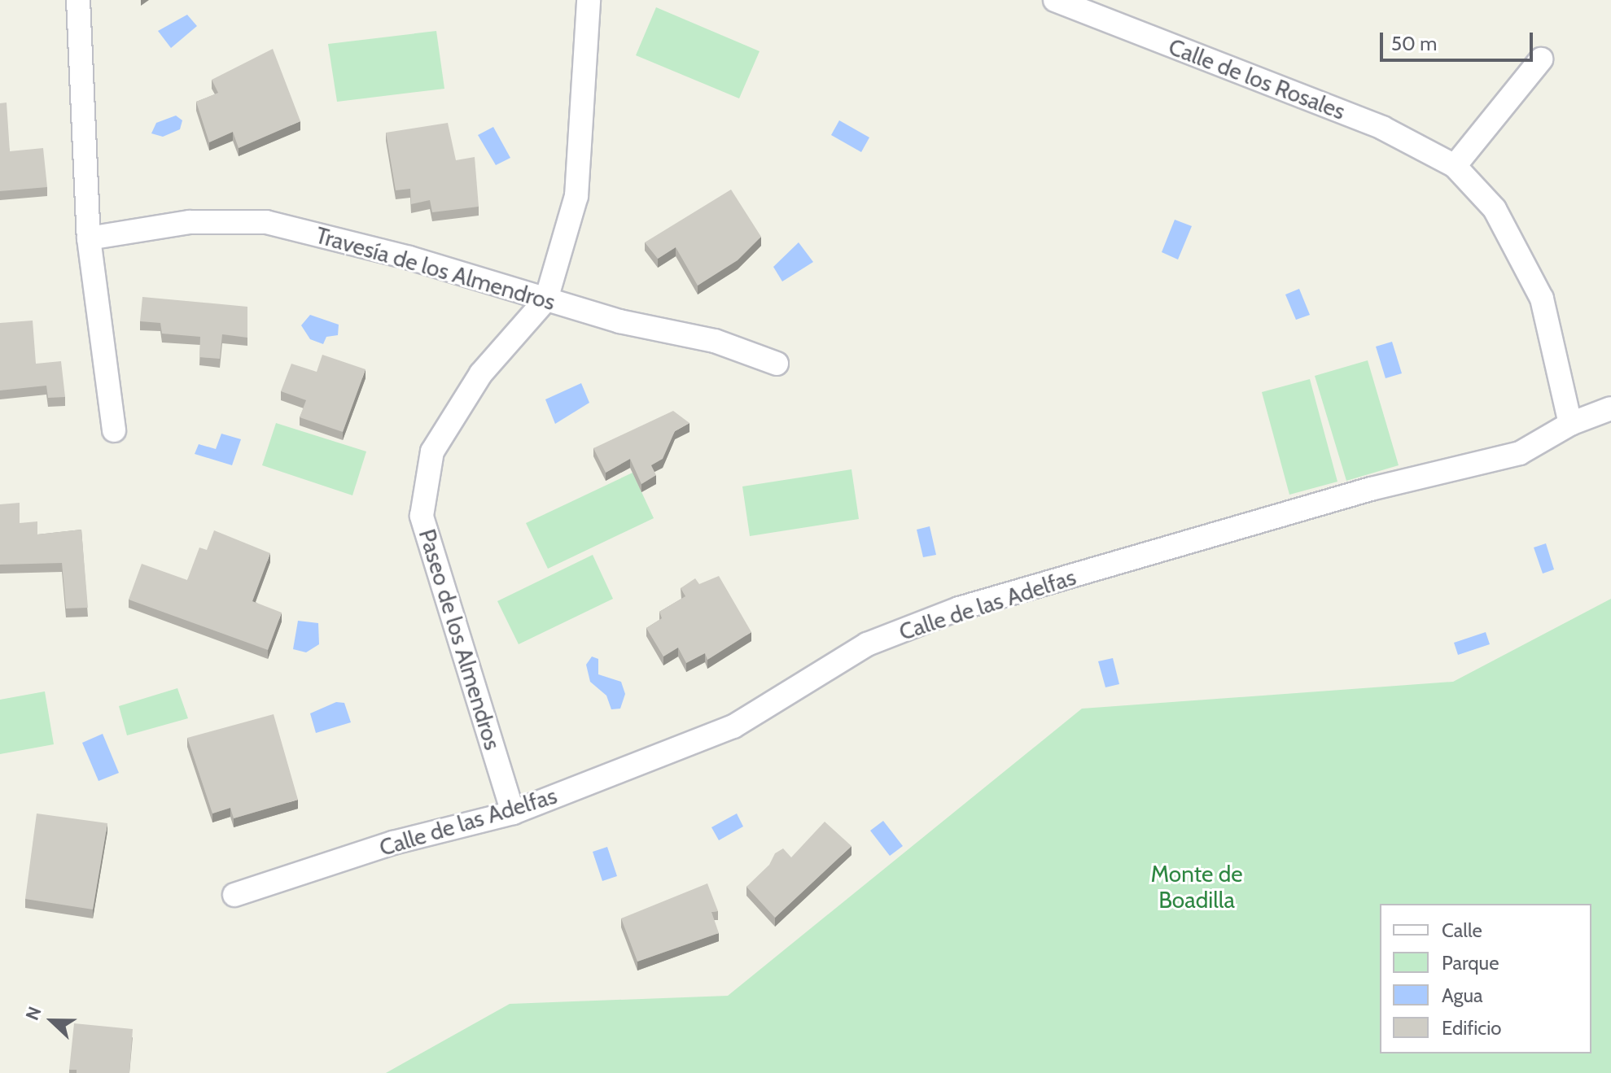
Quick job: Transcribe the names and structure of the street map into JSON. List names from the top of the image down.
{
  "streets": {
    "street": [
      "Calle de los Rosales",
      "Travesía de los Almendros",
      "Calle de las Adelfas",
      "Paseo de los Almendros"
    ]
  },
  "crossings": [
    ["Calle de los Rosales", "Calle de las Adelfas"],
    ["Travesía de los Almendros", "Paseo de los Almendros"],
    ["Calle de las Adelfas", "Paseo de los Almendros"]
  ],
  "parks": ["Monte de Boadilla"],
  "legend": [
    "Calle",
    "Parque",
    "Agua",
    "Edificio"
  ],
  "scale_bar": "50 m",
  "north": "left"
}
